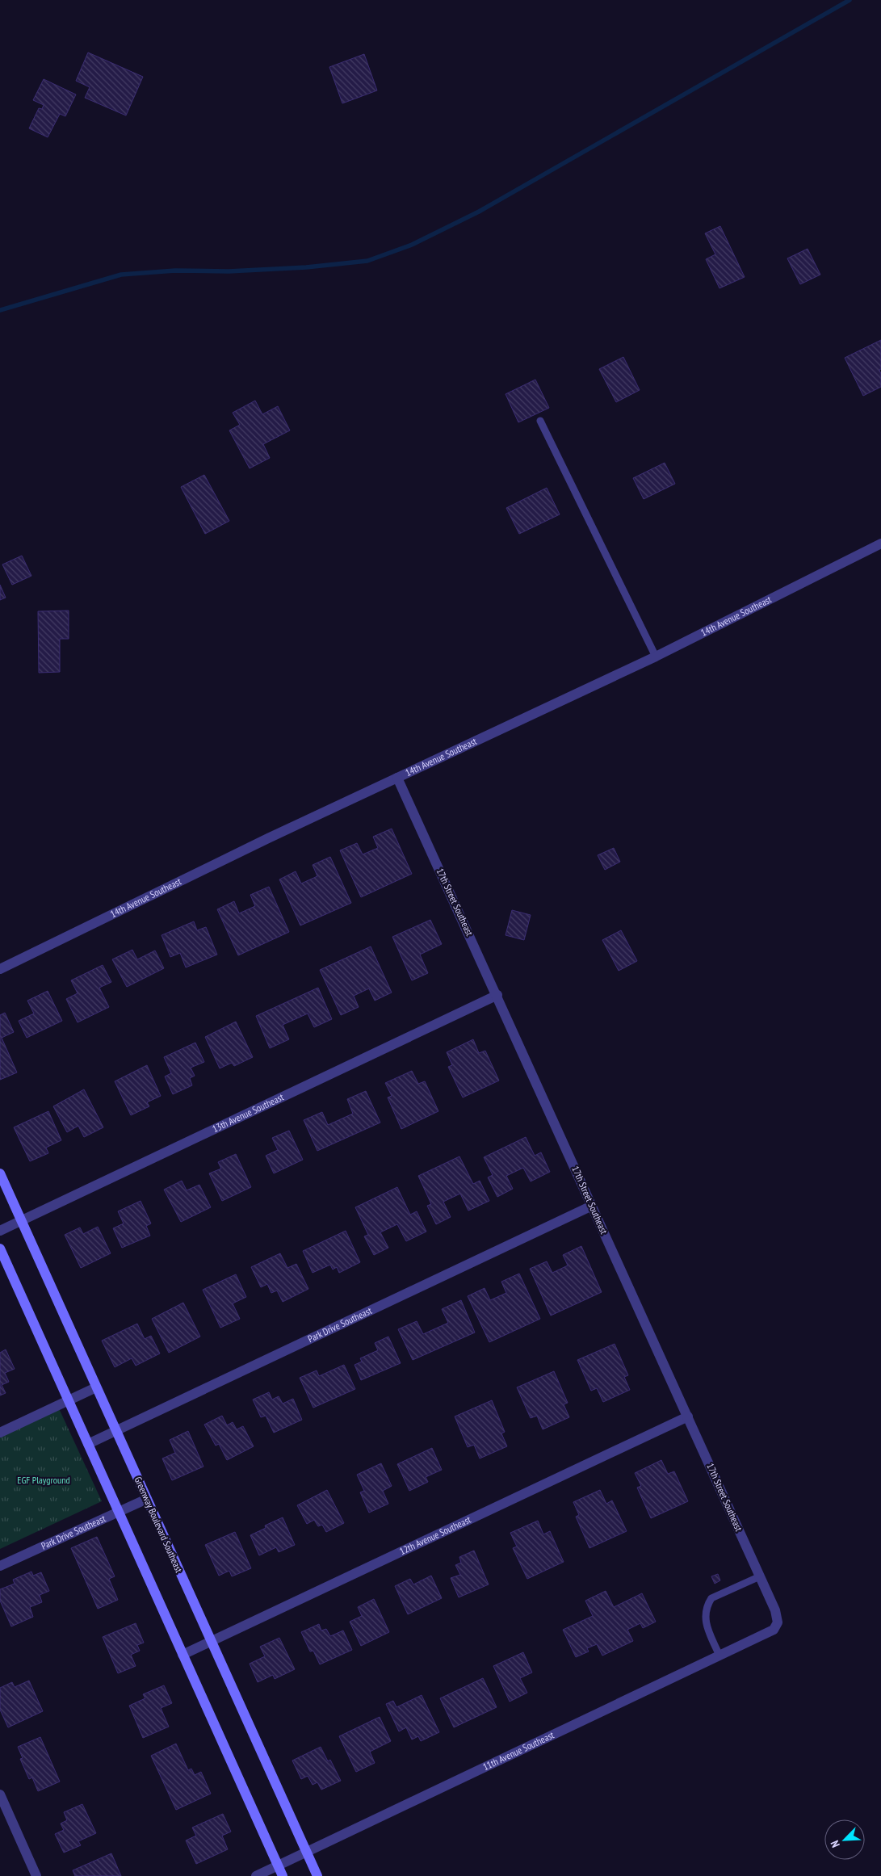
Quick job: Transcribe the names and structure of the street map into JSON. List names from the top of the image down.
{
  "streets": {
    "street": [
      "14th Avenue Southeast",
      "17th Street Southeast",
      "13th Avenue Southeast",
      "Park Drive Southeast",
      "Greenway Boulevard Southeast",
      "12th Avenue Southeast",
      "11th Avenue Southeast"
    ]
  },
  "crossings": [
    ["14th Avenue Southeast", "17th Street Southeast"],
    ["17th Street Southeast", "13th Avenue Southeast"],
    ["17th Street Southeast", "Park Drive Southeast"],
    ["17th Street Southeast", "12th Avenue Southeast"],
    ["17th Street Southeast", "11th Avenue Southeast"],
    ["13th Avenue Southeast", "Greenway Boulevard Southeast"],
    ["Park Drive Southeast", "Greenway Boulevard Southeast"],
    ["Greenway Boulevard Southeast", "12th Avenue Southeast"],
    ["Greenway Boulevard Southeast", "11th Avenue Southeast"]
  ],
  "parks": ["EGF Playground"],
  "north": "bottom left"
}
